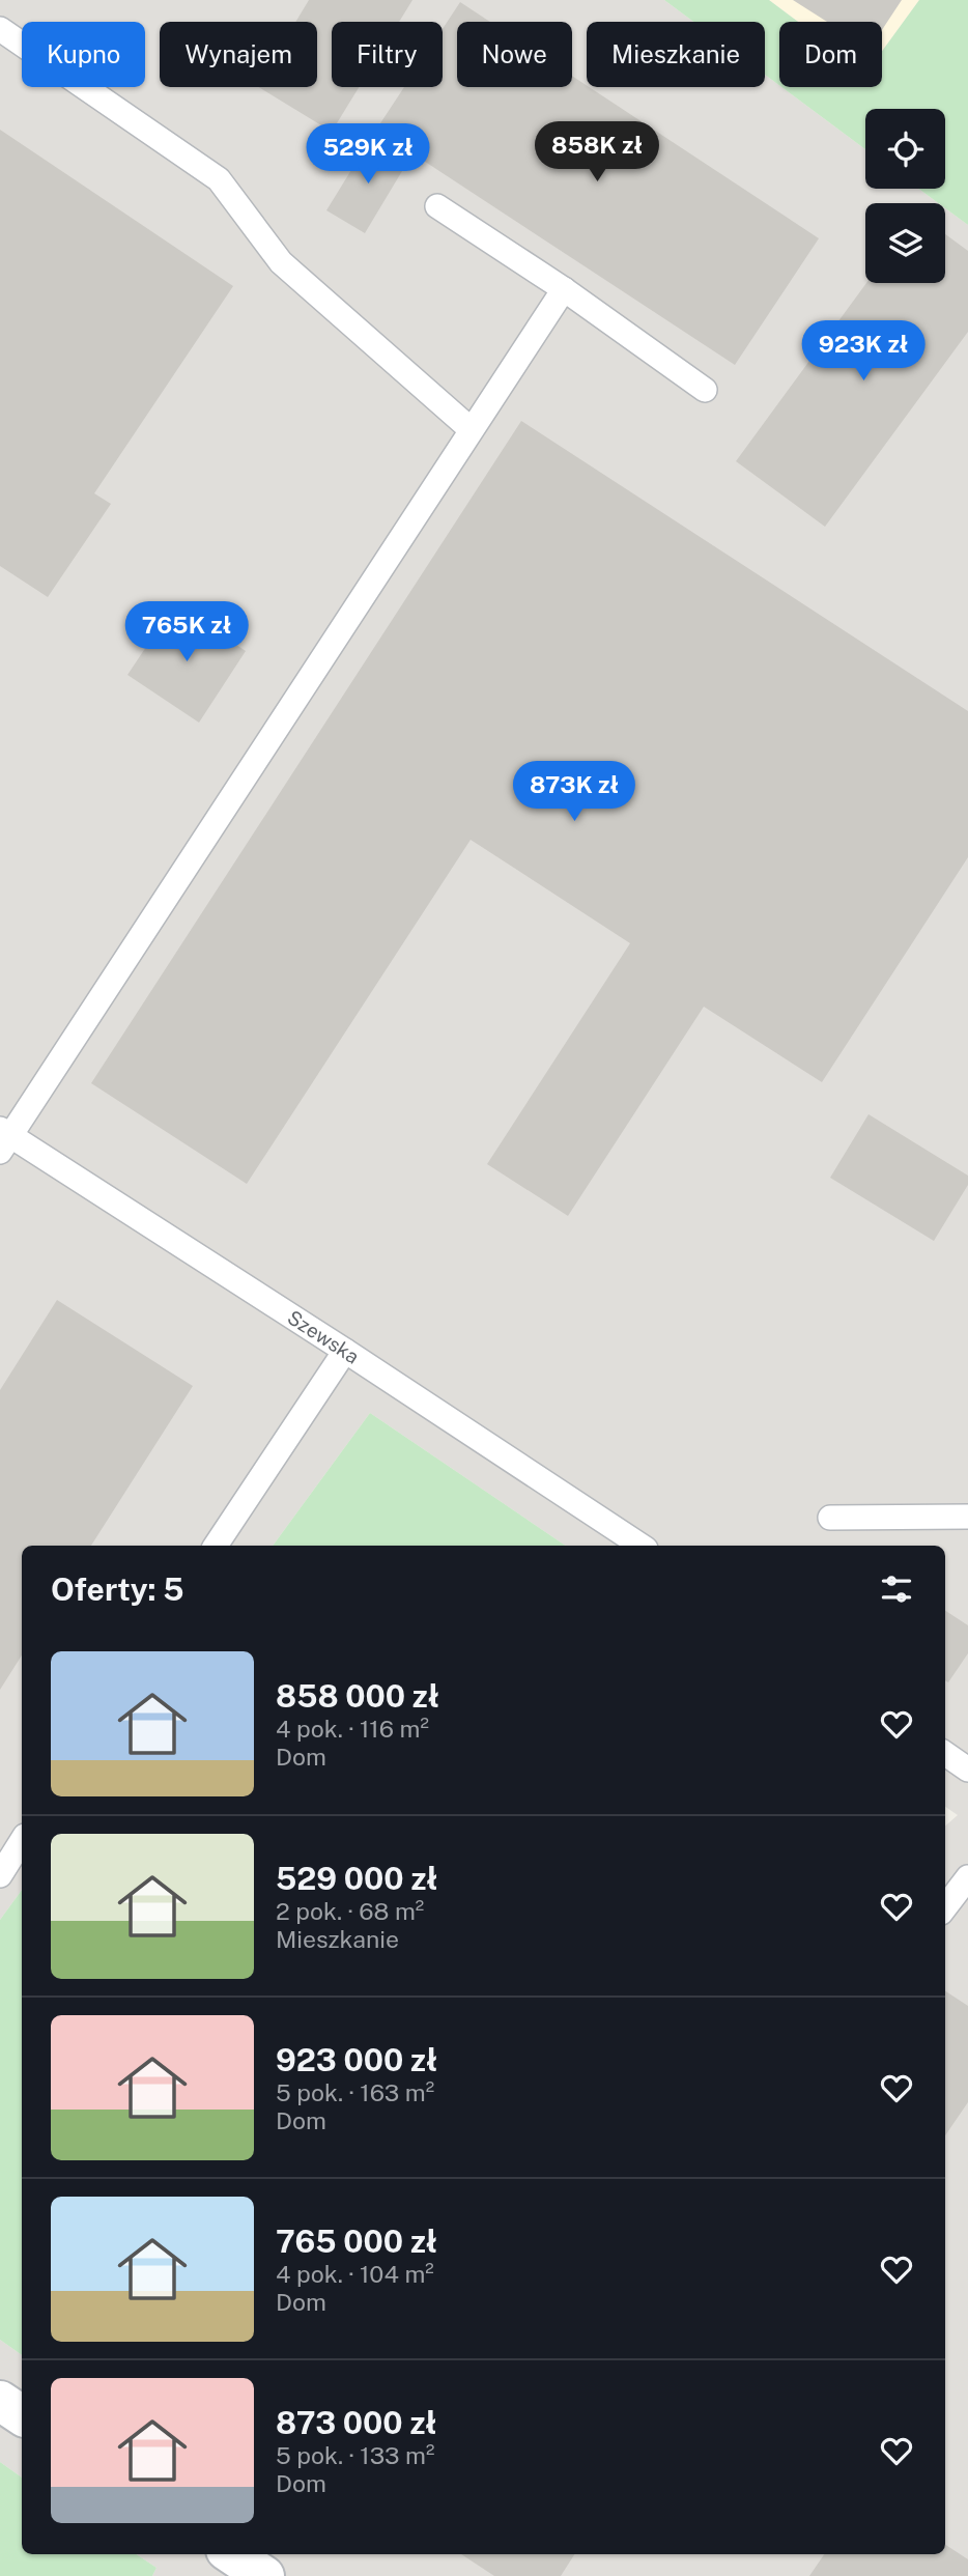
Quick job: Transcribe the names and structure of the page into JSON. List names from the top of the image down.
{
  "streets": {
    "lane": ["Szewska"]
  },
  "page": {
    "chip": [
      "Kupno",
      "Wynajem",
      "Filtry",
      "Nowe",
      "Mieszkanie",
      "Dom"
    ],
    "price": [
      "858K zł",
      "529K zł",
      "923K zł",
      "765K zł",
      "873K zł"
    ],
    "heading": "Oferty: 5",
    "list": [
      {
        "name": "858 000 zł",
        "note": "4 pok. · 116 m² · Dom"
      },
      {
        "name": "529 000 zł",
        "note": "2 pok. · 68 m² · Mieszkanie"
      },
      {
        "name": "923 000 zł",
        "note": "5 pok. · 163 m² · Dom"
      },
      {
        "name": "765 000 zł",
        "note": "4 pok. · 104 m² · Dom"
      },
      {
        "name": "873 000 zł",
        "note": "5 pok. · 133 m² · Dom"
      }
    ]
  }
}
